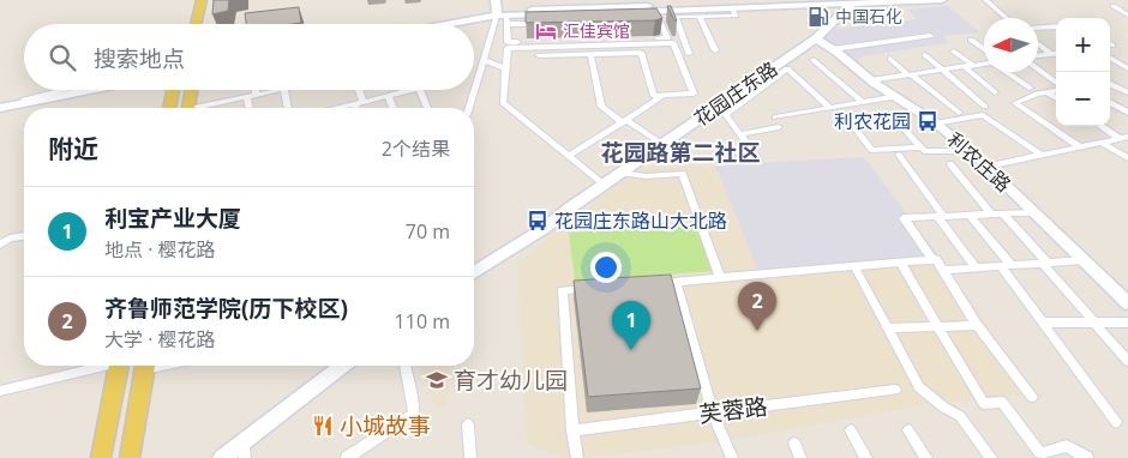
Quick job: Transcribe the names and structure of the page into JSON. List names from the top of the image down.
{
  "streets": {
    "main road": ["花园庄东路", "利农庄路"],
    "street": ["芙蓉路"]
  },
  "crossings": [
    ["花园庄东路", "利农庄路"]
  ],
  "districts": ["花园路第二社区"],
  "places": {
    "fuel station": ["中国石化"],
    "hotel": ["汇佳宾馆"],
    "bus stop": ["利农花园", "花园庄东路山大北路"],
    "school or university": ["育才幼儿园"],
    "restaurant": ["小城故事"]
  },
  "north": "left",
  "page": {
    "map_buttons": ["+", "−"],
    "search": "搜索地点",
    "heading": ["附近", "2个结果"],
    "list": [
      {
        "mark": "1",
        "name": "利宝产业大厦",
        "note": "地点 · 樱花路",
        "value": "70 m"
      },
      {
        "mark": "2",
        "name": "齐鲁师范学院(历下校区)",
        "note": "大学 · 樱花路",
        "value": "110 m"
      }
    ],
    "pins": ["2", "1"]
  }
}
